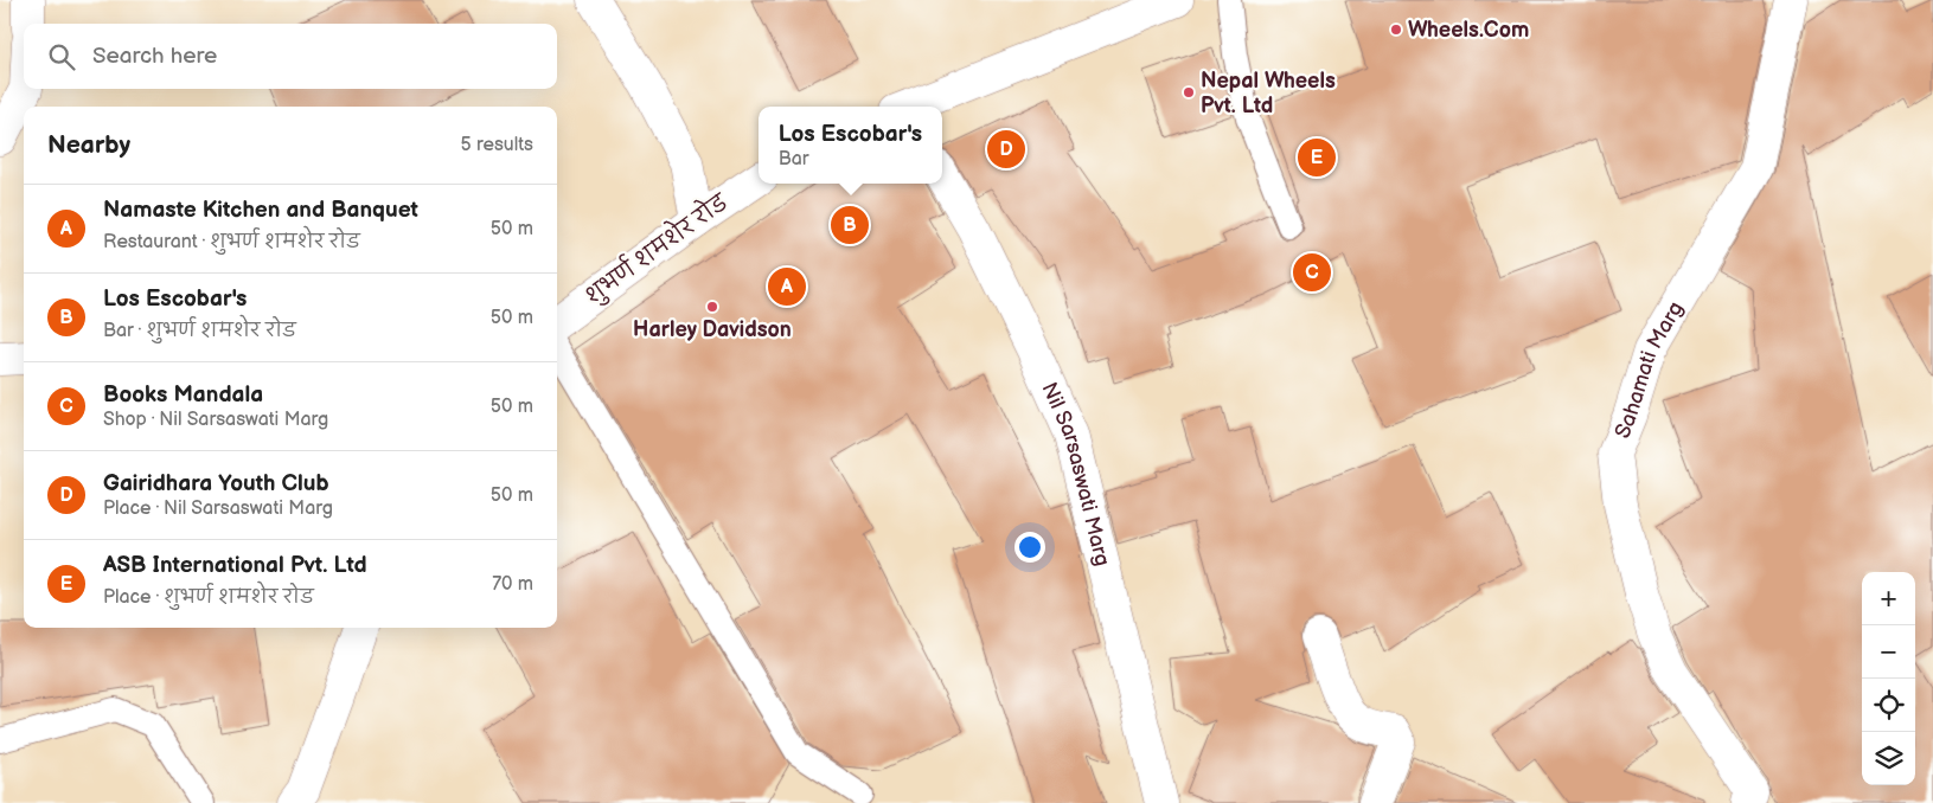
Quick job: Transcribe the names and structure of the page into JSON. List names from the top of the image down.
{
  "streets": {
    "street": ["शुभर्ण शमशेर रोड", "Sahamati Marg", "Nil Sarsaswati Marg"]
  },
  "places": ["Wheels.Com", "Nepal Wheels Pvt. Ltd", "Harley Davidson"],
  "page": {
    "search": "Search here",
    "popup": ["Los Escobar's", "Bar"],
    "heading": ["Nearby", "5 results"],
    "pins": [
      "D",
      "E",
      "B",
      "C",
      "A"
    ],
    "list": [
      {
        "mark": "A",
        "name": "Namaste Kitchen and Banquet",
        "note": "Restaurant · शुभर्ण शमशेर रोड",
        "value": "50 m"
      },
      {
        "mark": "B",
        "name": "Los Escobar's",
        "note": "Bar · शुभर्ण शमशेर रोड",
        "value": "50 m"
      },
      {
        "mark": "C",
        "name": "Books Mandala",
        "note": "Shop · Nil Sarsaswati Marg",
        "value": "50 m"
      },
      {
        "mark": "D",
        "name": "Gairidhara Youth Club",
        "note": "Place · Nil Sarsaswati Marg",
        "value": "50 m"
      },
      {
        "mark": "E",
        "name": "ASB International Pvt. Ltd",
        "note": "Place · शुभर्ण शमशेर रोड",
        "value": "70 m"
      }
    ],
    "map_buttons": ["+", "−"]
  }
}
